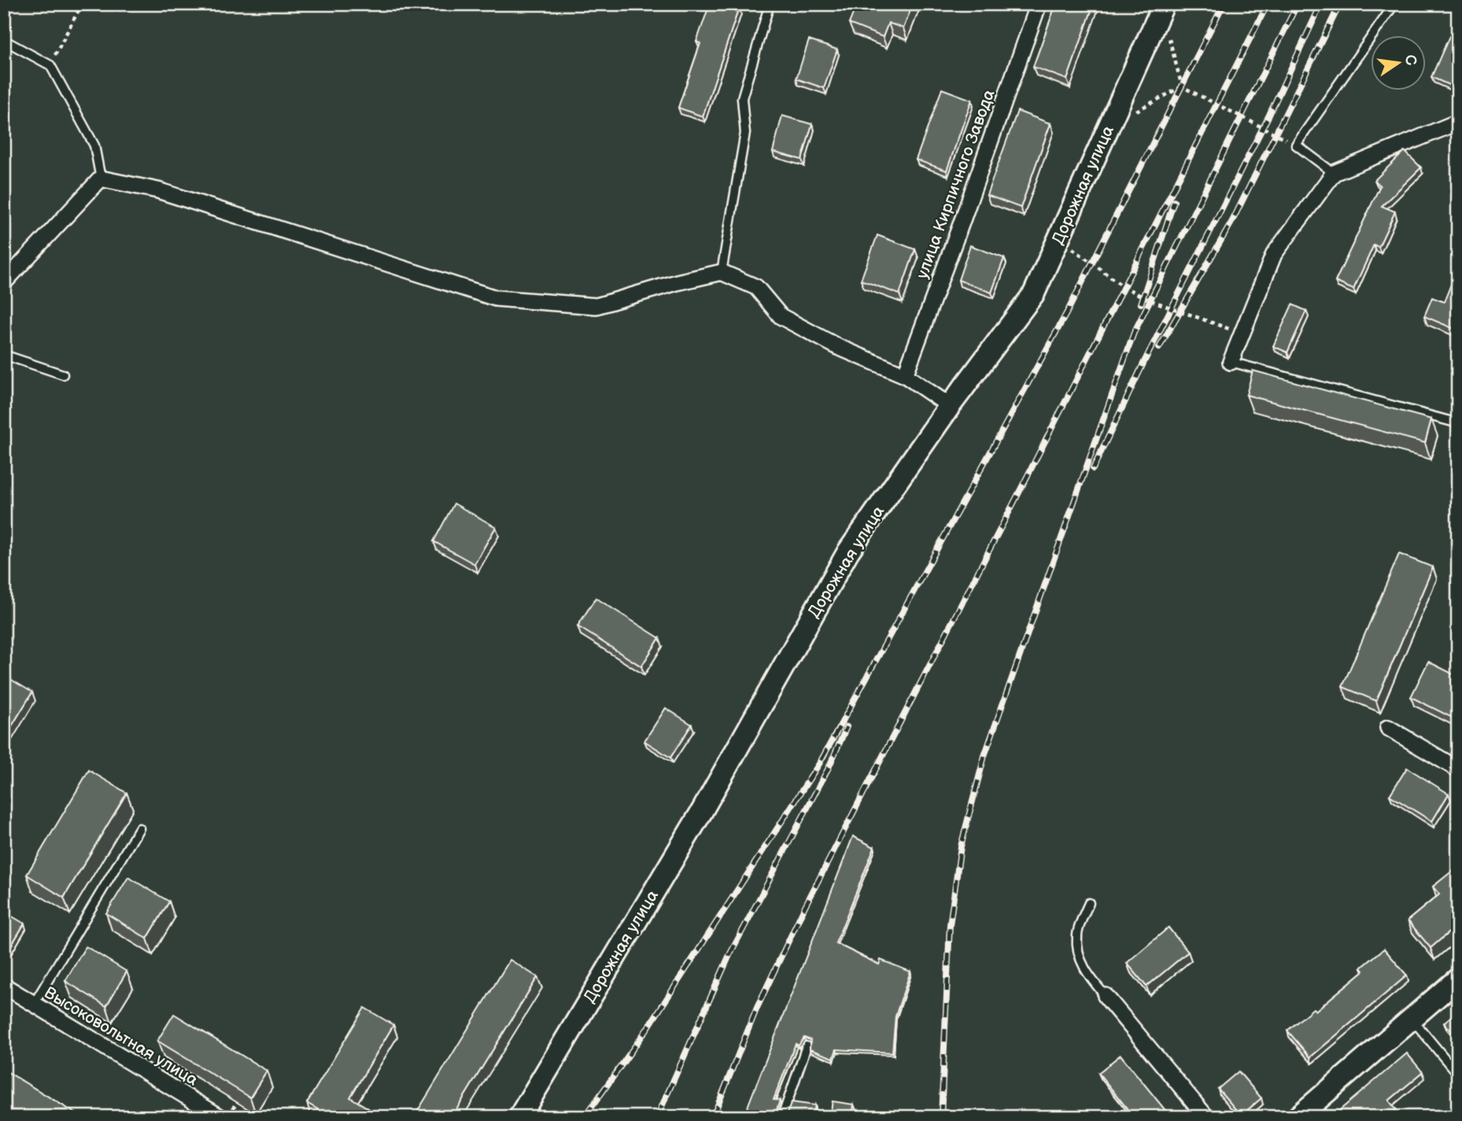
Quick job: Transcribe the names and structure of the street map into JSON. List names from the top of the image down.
{
  "streets": {
    "street": ["улица Кирпичного Завода", "Дорожная улица", "Высоковольтная улица"]
  },
  "north": "right"
}
